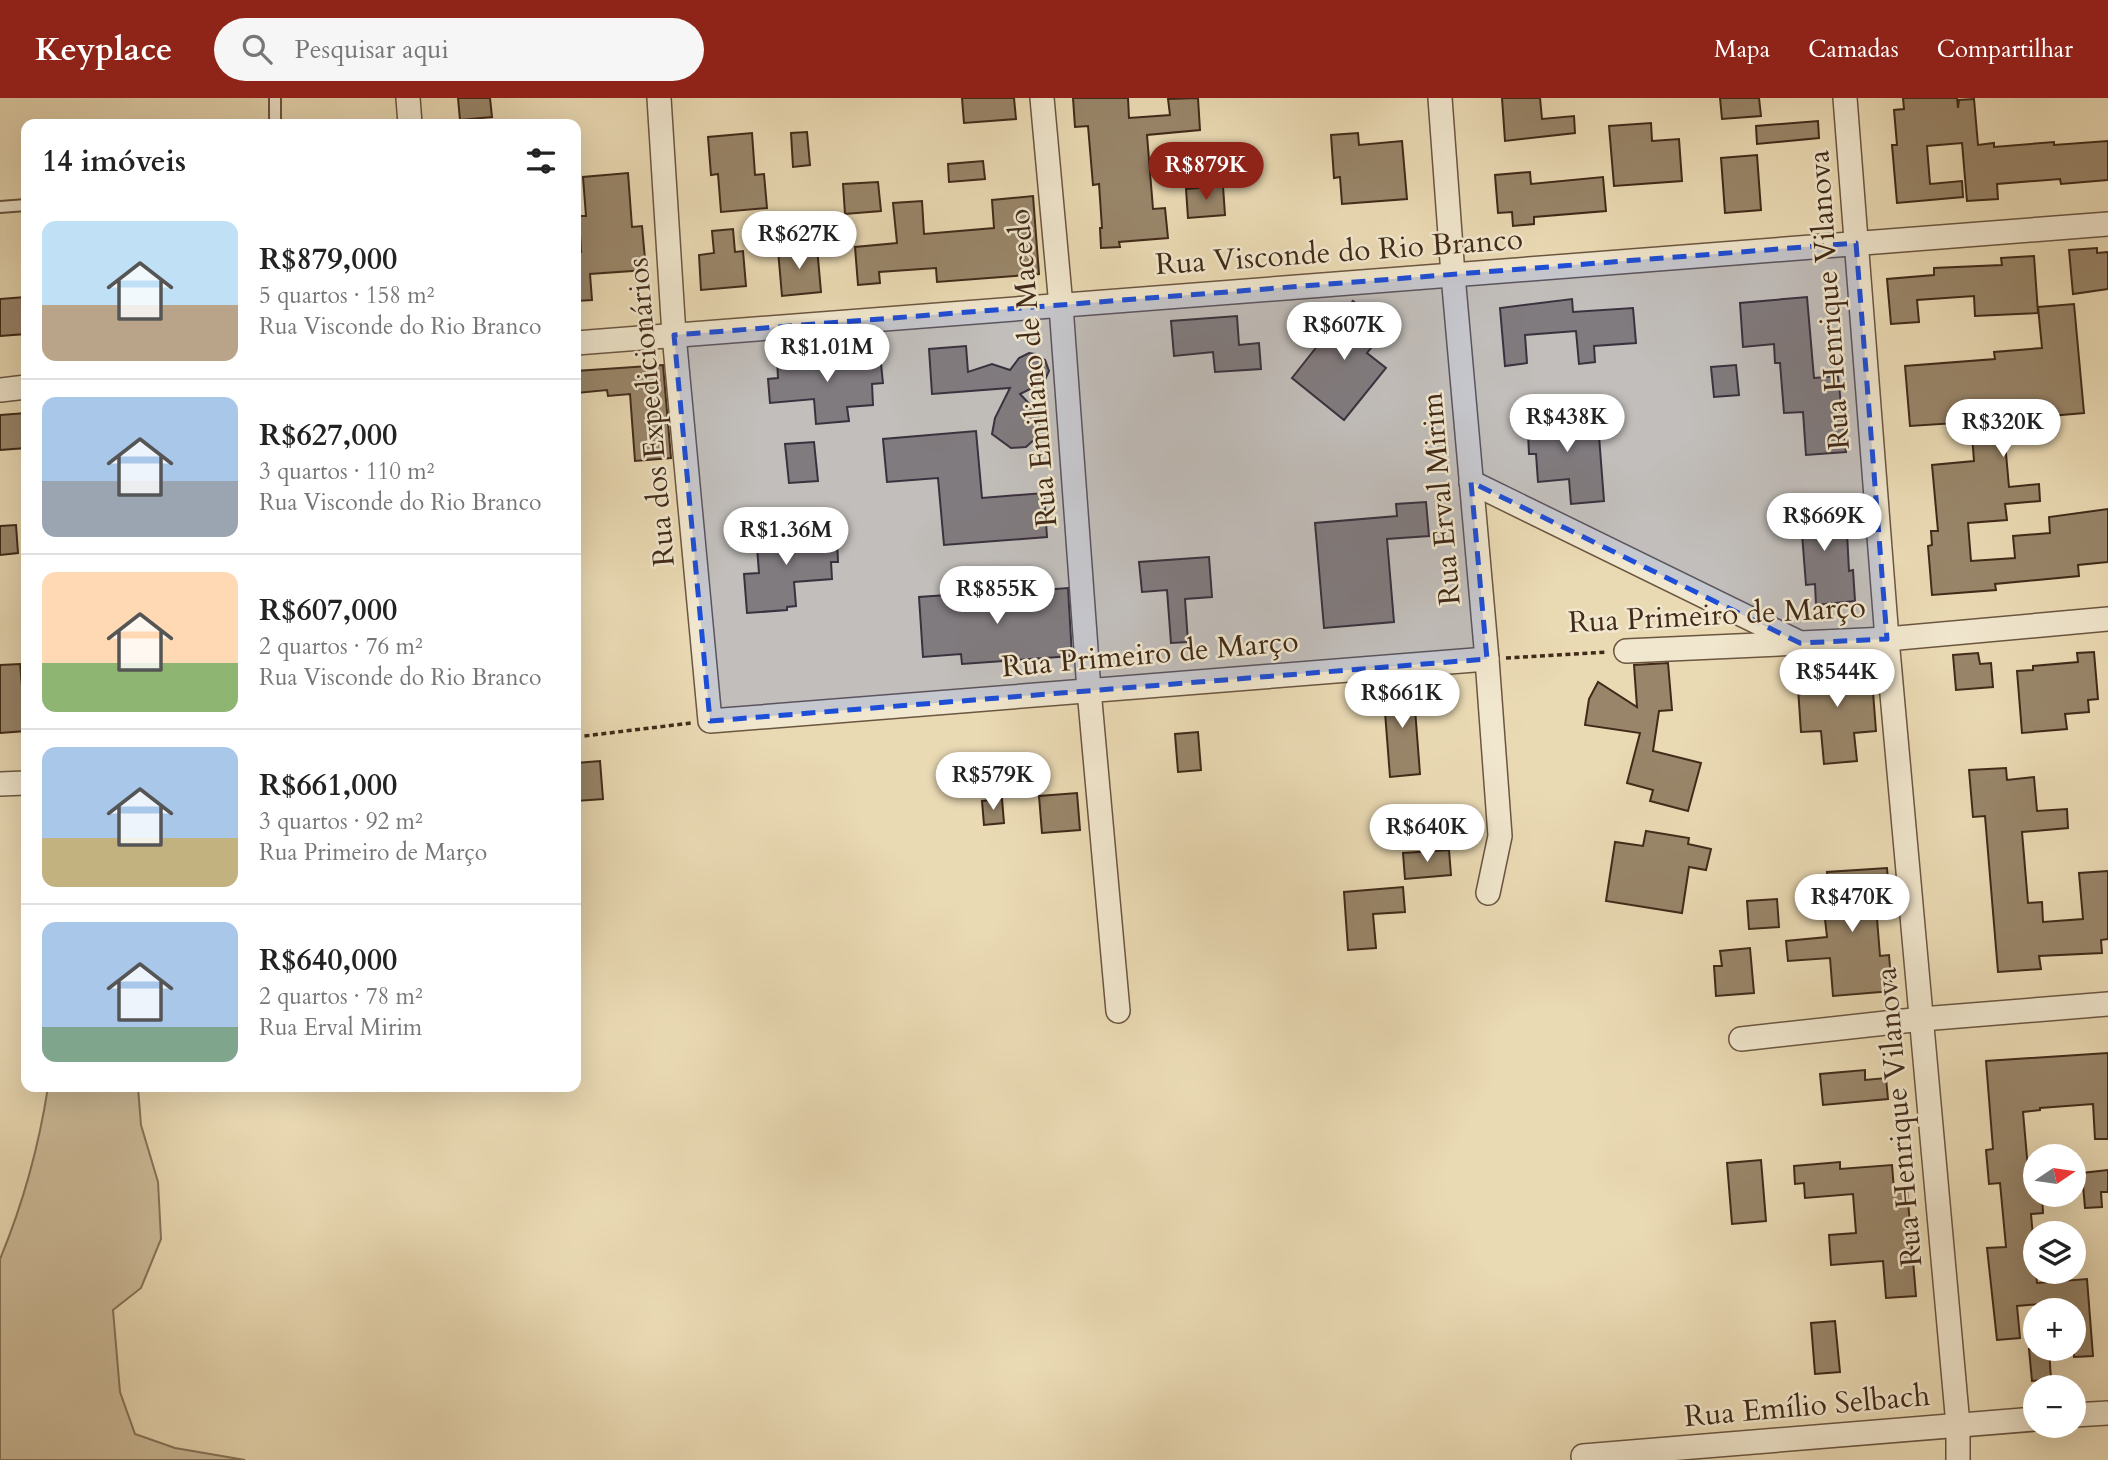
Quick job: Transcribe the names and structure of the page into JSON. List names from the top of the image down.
{
  "streets": {
    "street": [
      "Rua Visconde do Rio Branco",
      "Rua Henrique Vilanova",
      "Rua Emiliano de Macedo",
      "Rua dos Expedicionários",
      "Rua Erval Mirim",
      "Rua Primeiro de Março",
      "Rua Emílio Selbach"
    ]
  },
  "crossings": [
    ["Rua Visconde do Rio Branco", "Rua Henrique Vilanova"],
    ["Rua Visconde do Rio Branco", "Rua Emiliano de Macedo"],
    ["Rua Visconde do Rio Branco", "Rua dos Expedicionários"],
    ["Rua Visconde do Rio Branco", "Rua Erval Mirim"],
    ["Rua Henrique Vilanova", "Rua Primeiro de Março"],
    ["Rua Henrique Vilanova", "Rua Emílio Selbach"],
    ["Rua Emiliano de Macedo", "Rua Primeiro de Março"],
    ["Rua dos Expedicionários", "Rua Primeiro de Março"],
    ["Rua Erval Mirim", "Rua Primeiro de Março"]
  ],
  "north": "right",
  "page": {
    "header": "Keyplace",
    "search": "Pesquisar aqui",
    "nav": ["Mapa", "Camadas", "Compartilhar"],
    "heading": "14 imóveis",
    "price": [
      "R$879K",
      "R$627K",
      "R$607K",
      "R$1.01M",
      "R$438K",
      "R$320K",
      "R$669K",
      "R$1.36M",
      "R$855K",
      "R$544K",
      "R$661K",
      "R$579K",
      "R$640K",
      "R$470K"
    ],
    "list": [
      {
        "name": "R$879,000",
        "note": "5 quartos · 158 m² · Rua Visconde do Rio Branco"
      },
      {
        "name": "R$627,000",
        "note": "3 quartos · 110 m² · Rua Visconde do Rio Branco"
      },
      {
        "name": "R$607,000",
        "note": "2 quartos · 76 m² · Rua Visconde do Rio Branco"
      },
      {
        "name": "R$661,000",
        "note": "3 quartos · 92 m² · Rua Primeiro de Março"
      },
      {
        "name": "R$640,000",
        "note": "2 quartos · 78 m² · Rua Erval Mirim"
      }
    ],
    "map_buttons": ["+", "−"]
  }
}
